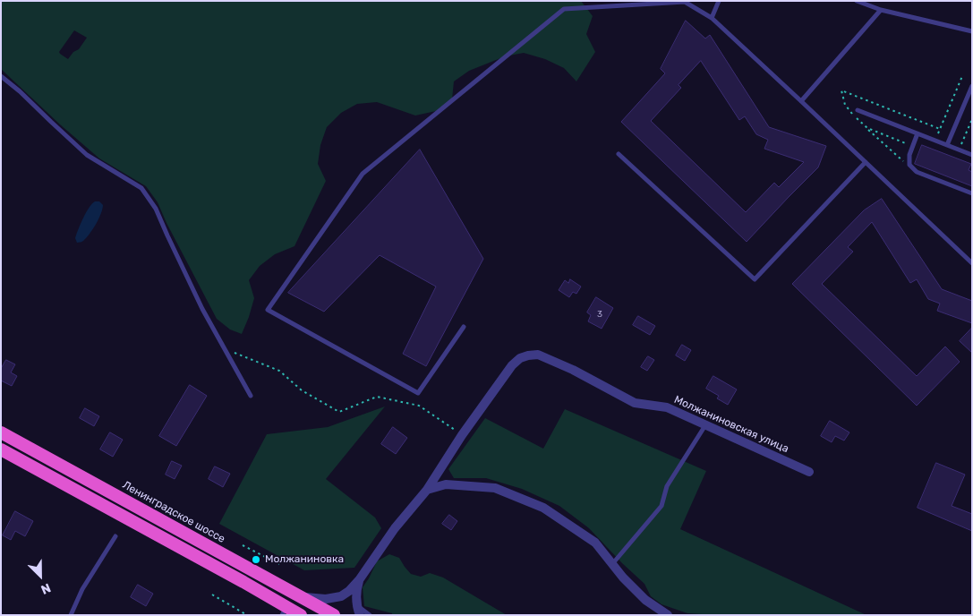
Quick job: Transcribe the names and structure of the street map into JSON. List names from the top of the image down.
{
  "streets": {
    "highway": ["Ленинградское шоссе"],
    "street": ["Молжаниновская улица"]
  },
  "crossings": [
    ["Молжаниновская улица", "Ленинградское шоссе"]
  ],
  "places": ["Молжаниновка"],
  "house_numbers": ["3"],
  "north": "bottom right"
}
